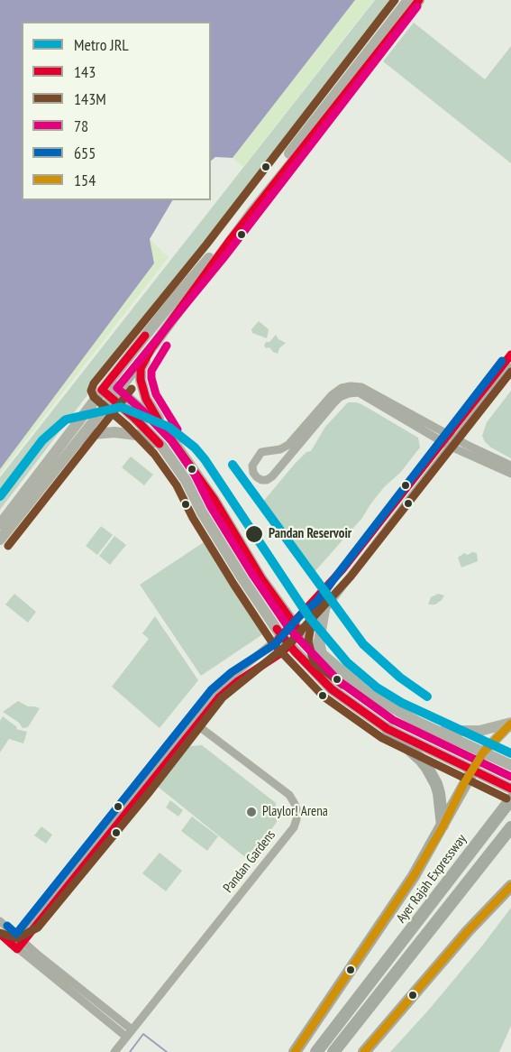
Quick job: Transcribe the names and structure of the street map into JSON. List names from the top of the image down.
{
  "streets": {
    "highway": ["Ayer Rajah Expressway"],
    "street": ["Pandan Gardens"]
  },
  "places": ["Pandan Reservoir", "Playlor! Arena"],
  "lines": [
    "transit line 143",
    "transit line 143M",
    "transit line 78",
    "transit line 655",
    "metro line JRL",
    "transit line 154"
  ],
  "legend": [
    "Metro JRL",
    "143",
    "143M",
    "78",
    "655",
    "154"
  ]
}
